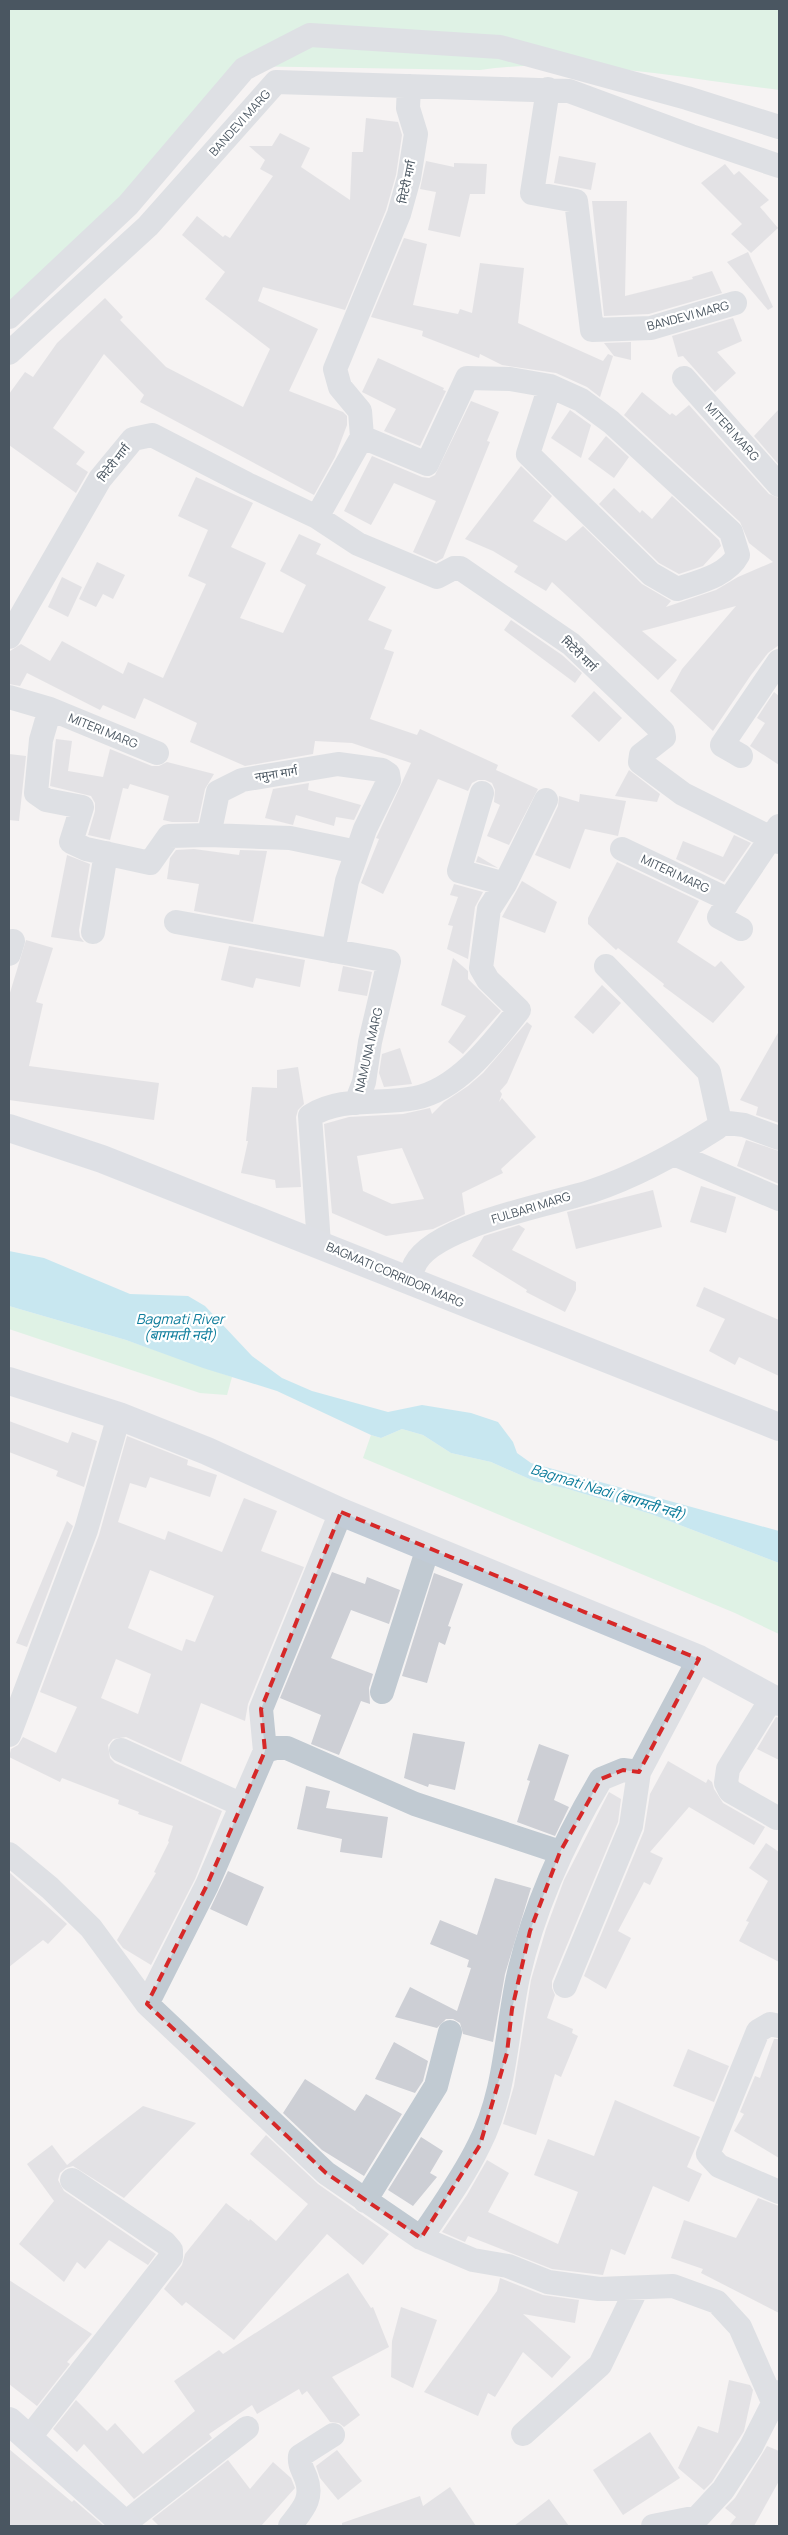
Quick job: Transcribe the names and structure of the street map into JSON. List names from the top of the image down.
{
  "streets": {
    "street": [
      "BANDEVI MARG",
      "मिटेरी मार्ग",
      "MITERI MARG",
      "नमुना मार्ग",
      "NAMUNA MARG",
      "FULBARI MARG",
      "BAGMATI CORRIDOR MARG"
    ]
  },
  "crossings": [
    ["BANDEVI MARG", "मिटेरी मार्ग"],
    ["नमुना मार्ग", "NAMUNA MARG"],
    ["FULBARI MARG", "BAGMATI CORRIDOR MARG"]
  ],
  "water": ["Bagmati River (बागमती नदी)", "Bagmati Nadi (बागमती नदी)"]
}
